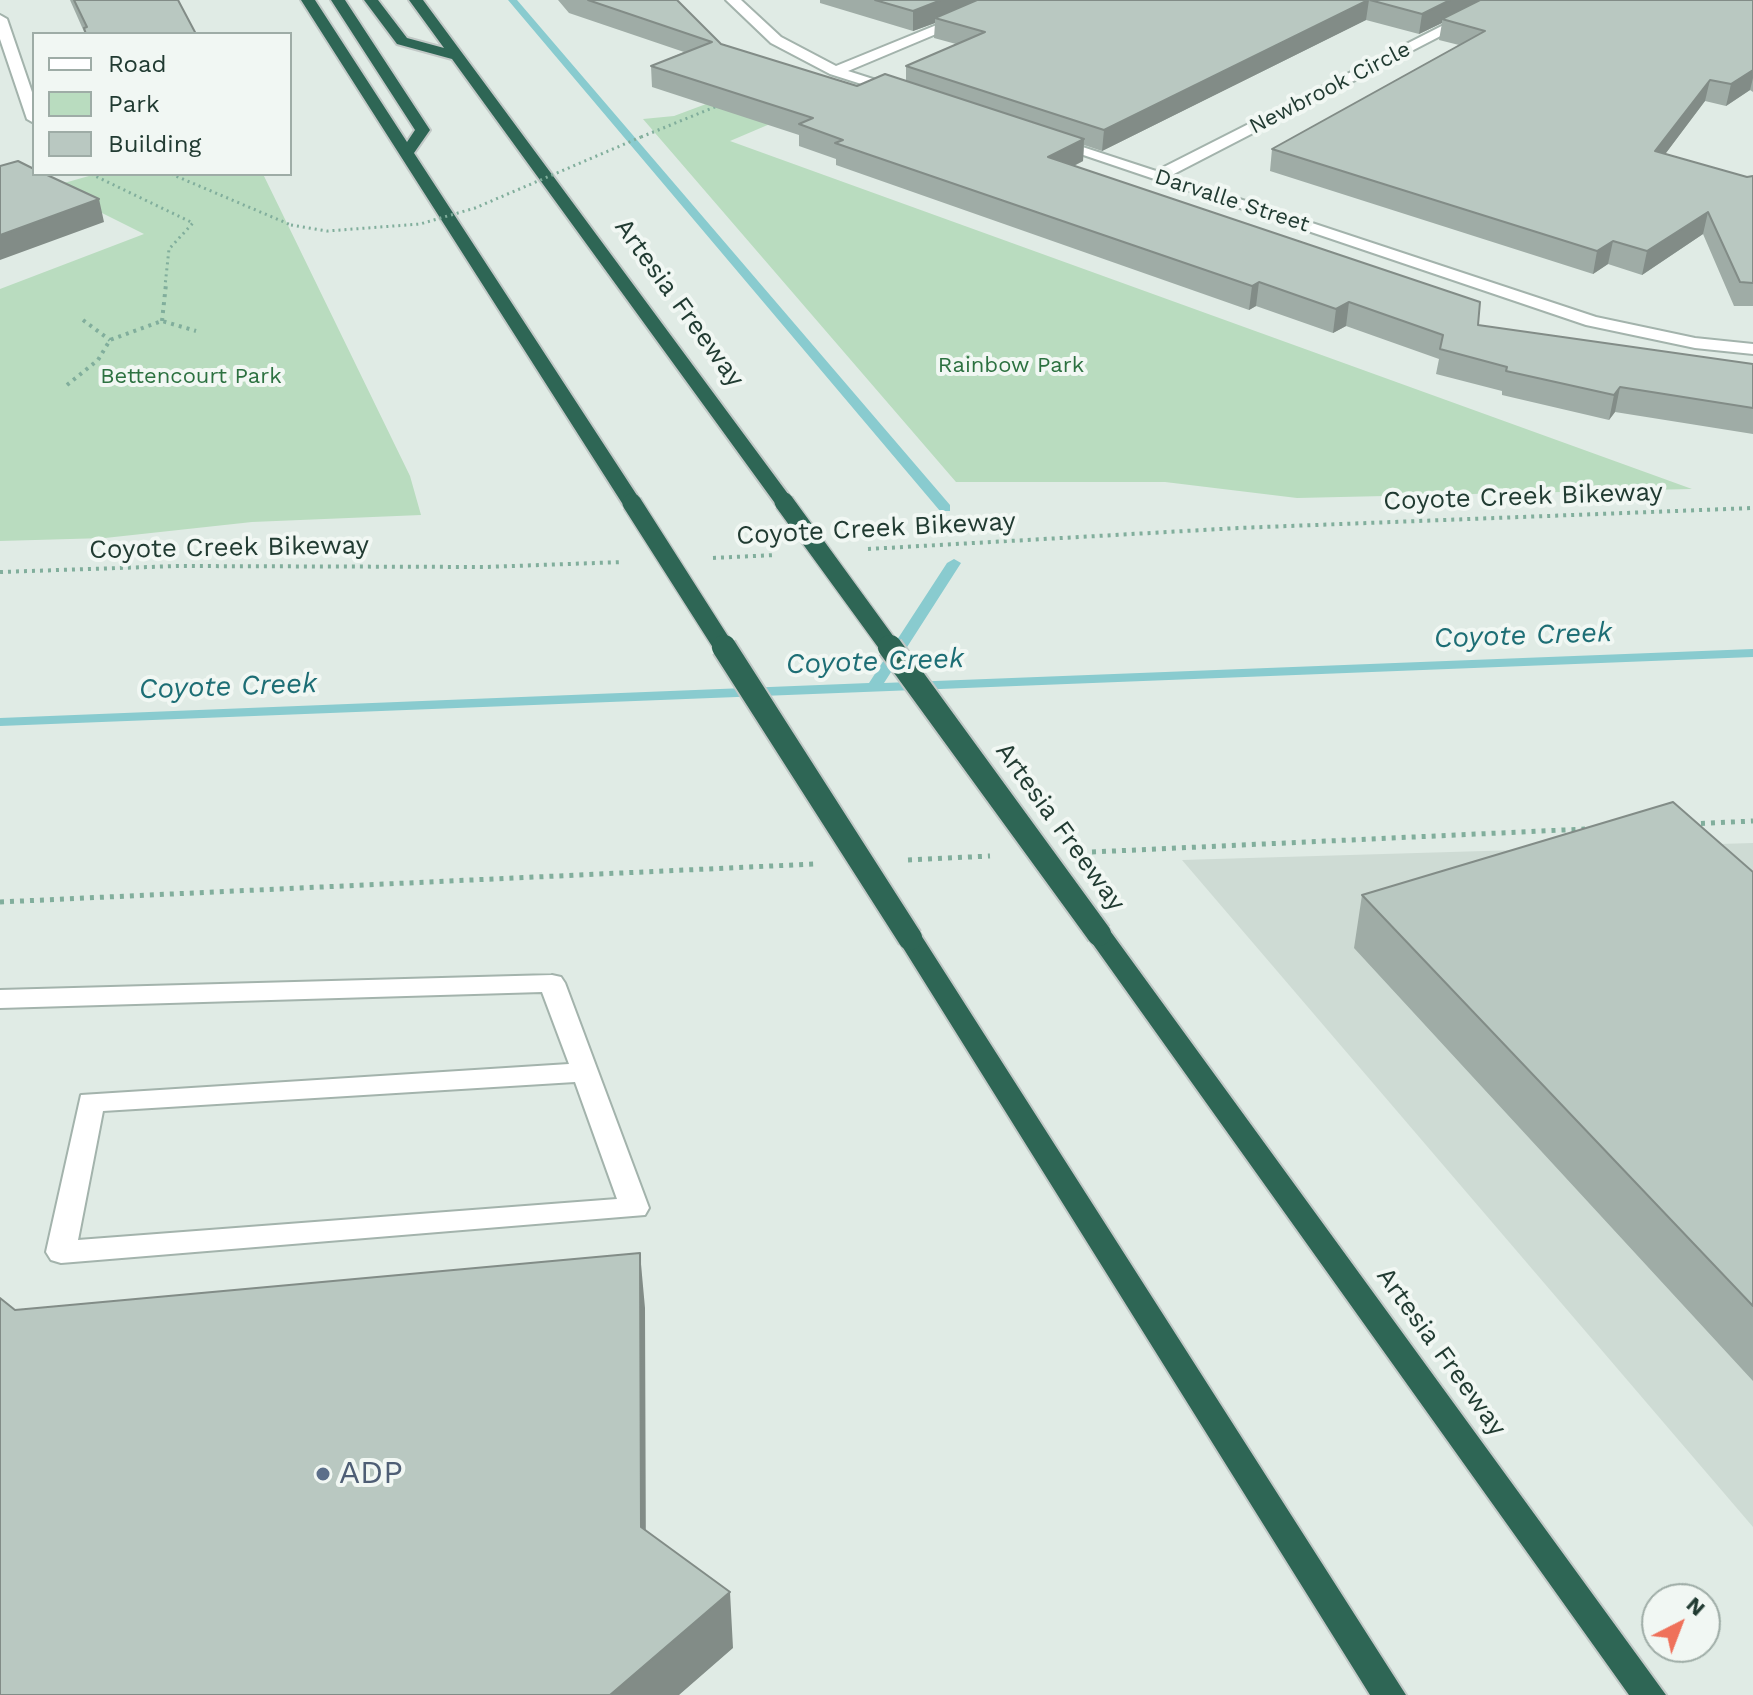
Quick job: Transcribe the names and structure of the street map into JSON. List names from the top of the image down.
{
  "streets": {
    "highway": ["Artesia Freeway"],
    "street": ["Newbrook Circle", "Darvalle Street"],
    "path": ["Coyote Creek Bikeway"]
  },
  "crossings": [
    ["Newbrook Circle", "Darvalle Street"]
  ],
  "water": ["Coyote Creek"],
  "parks": ["Rainbow Park", "Bettencourt Park"],
  "places": ["ADP"],
  "legend": ["Road", "Park", "Building"],
  "north": "top right"
}
